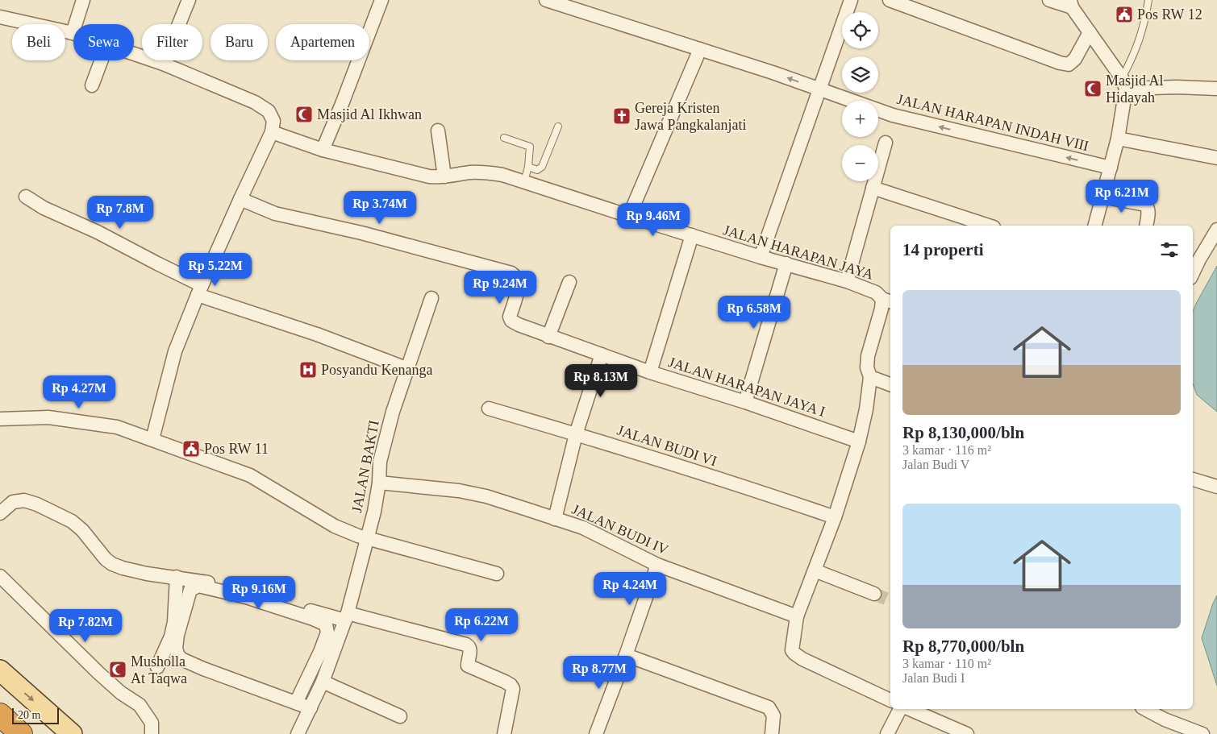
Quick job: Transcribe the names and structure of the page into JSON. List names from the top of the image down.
{
  "streets": {
    "street": [
      "JALAN HARAPAN INDAH VIII",
      "JALAN HARAPAN JAYA",
      "JALAN HARAPAN JAYA I",
      "JALAN BUDI VI",
      "JALAN BAKTI",
      "JALAN BUDI IV"
    ]
  },
  "crossings": [
    ["JALAN HARAPAN JAYA", "JALAN HARAPAN JAYA I"],
    ["JALAN HARAPAN JAYA", "JALAN BUDI VI"],
    ["JALAN HARAPAN JAYA", "JALAN BUDI IV"],
    ["JALAN BAKTI", "JALAN BUDI IV"]
  ],
  "places": {
    "public building": ["Pos RW 12", "Pos RW 11"],
    "mosque": ["Masjid Al Hidayah", "Masjid Al Ikhwan", "Musholla At Taqwa"],
    "church": ["Gereja Kristen Jawa Pangkalanjati"],
    "hospital": ["Posyandu Kenanga"]
  },
  "scale_bar": "20 m",
  "page": {
    "map_buttons": ["+", "−"],
    "chip": [
      "Beli",
      "Sewa",
      "Filter",
      "Baru",
      "Apartemen"
    ],
    "price": [
      "Rp 6.21M",
      "Rp 3.74M",
      "Rp 7.8M",
      "Rp 9.46M",
      "Rp 5.22M",
      "Rp 9.24M",
      "Rp 6.58M",
      "Rp 8.13M",
      "Rp 4.27M",
      "Rp 4.24M",
      "Rp 9.16M",
      "Rp 6.22M",
      "Rp 7.82M",
      "Rp 8.77M"
    ],
    "heading": "14 properti",
    "list": [
      {
        "name": "Rp 8,130,000/bln",
        "note": "3 kamar · 116 m² · Jalan Budi V"
      },
      {
        "name": "Rp 8,770,000/bln",
        "note": "3 kamar · 110 m² · Jalan Budi I"
      }
    ],
    "scale": "20 m"
  }
}
